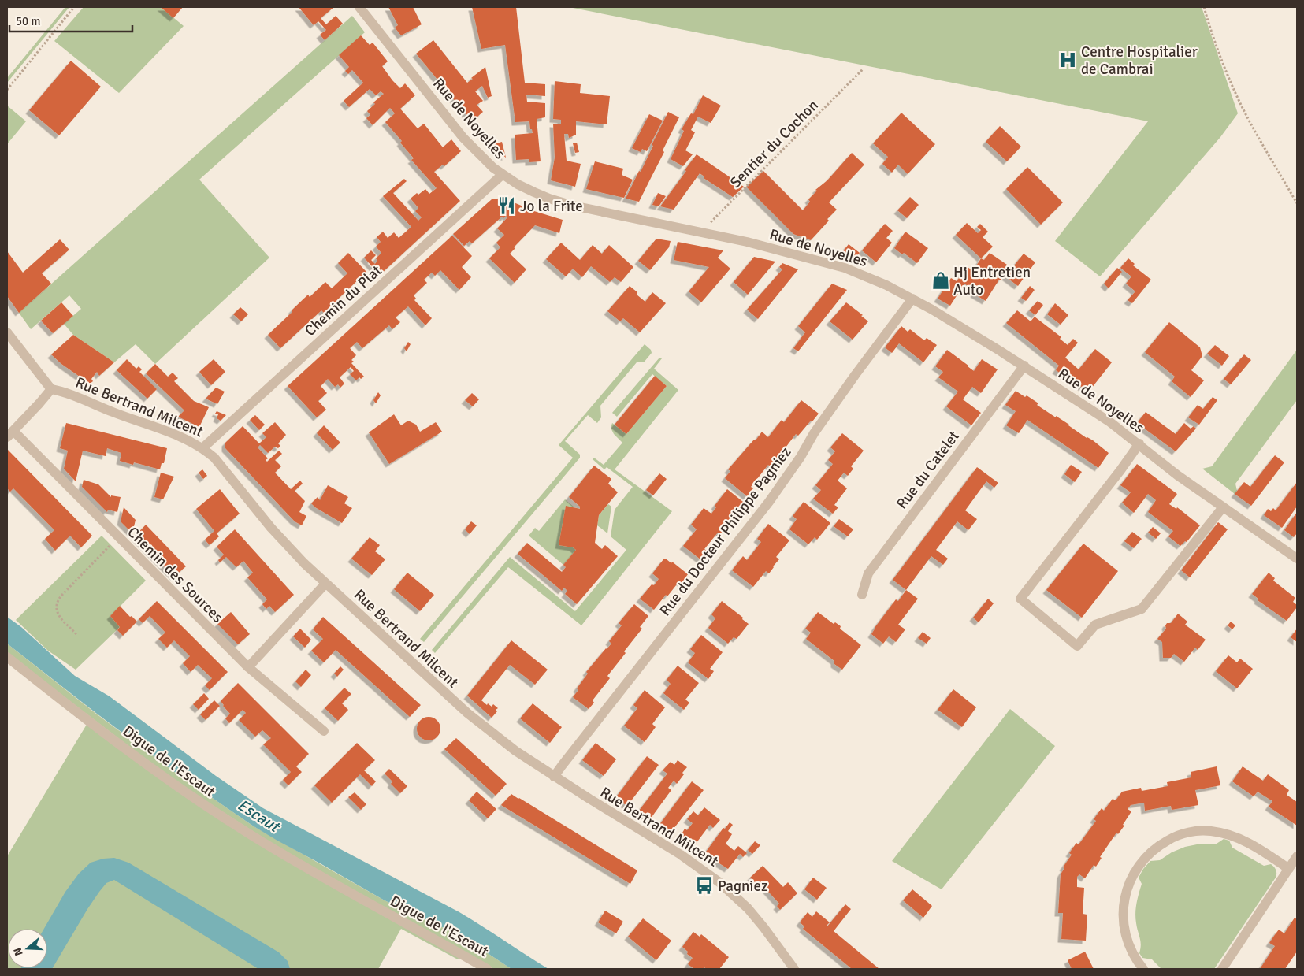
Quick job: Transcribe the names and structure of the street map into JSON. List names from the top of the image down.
{
  "streets": {
    "street": [
      "Rue de Noyelles",
      "Chemin du Plat",
      "Rue Bertrand Milcent",
      "Rue du Catelet",
      "Rue du Docteur Philippe Pagniez",
      "Chemin des Sources",
      "Digue de l'Escaut"
    ],
    "path": ["Sentier du Cochon"]
  },
  "crossings": [
    ["Rue de Noyelles", "Sentier du Cochon"],
    ["Rue de Noyelles", "Chemin du Plat"],
    ["Rue de Noyelles", "Rue du Catelet"],
    ["Rue de Noyelles", "Rue du Docteur Philippe Pagniez"],
    ["Chemin du Plat", "Rue Bertrand Milcent"],
    ["Rue Bertrand Milcent", "Rue du Docteur Philippe Pagniez"]
  ],
  "water": ["Escaut"],
  "places": {
    "hospital": ["Centre Hospitalier de Cambrai"],
    "restaurant": ["Jo la Frite"],
    "shop": ["Hj Entretien Auto"],
    "bus stop": ["Pagniez"]
  },
  "scale_bar": "50 m",
  "north": "left"
}
